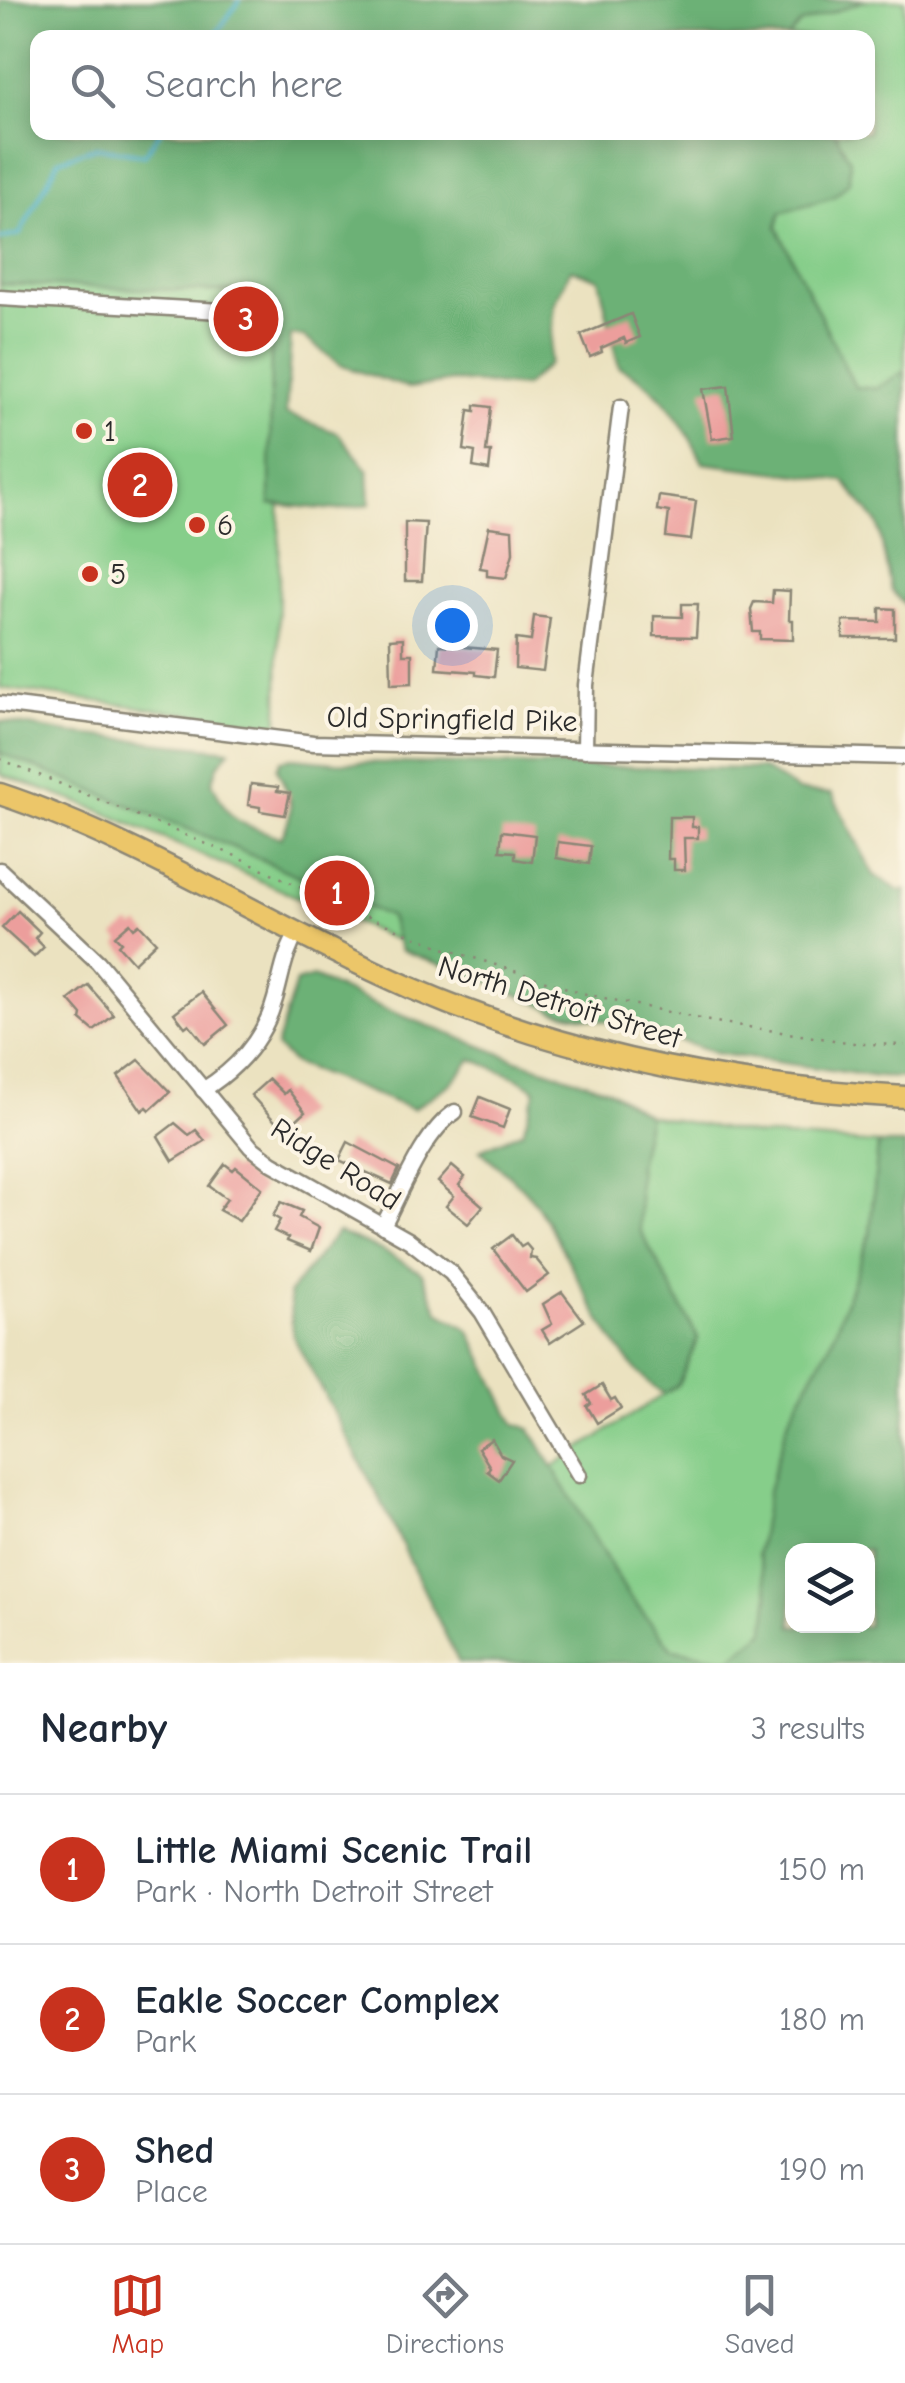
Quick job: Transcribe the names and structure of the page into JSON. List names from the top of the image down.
{
  "streets": {
    "highway": ["North Detroit Street"],
    "street": ["Old Springfield Pike", "Ridge Road"]
  },
  "places": ["1", "6", "5"],
  "page": {
    "search": "Search here",
    "pins": ["3", "2", "1"],
    "heading": ["Nearby", "3 results"],
    "list": [
      {
        "mark": "1",
        "name": "Little Miami Scenic Trail",
        "note": "Park · North Detroit Street",
        "value": "150 m"
      },
      {
        "mark": "2",
        "name": "Eakle Soccer Complex",
        "note": "Park",
        "value": "180 m"
      },
      {
        "mark": "3",
        "name": "Shed",
        "note": "Place",
        "value": "190 m"
      }
    ],
    "nav": ["Map", "Directions", "Saved"]
  }
}
